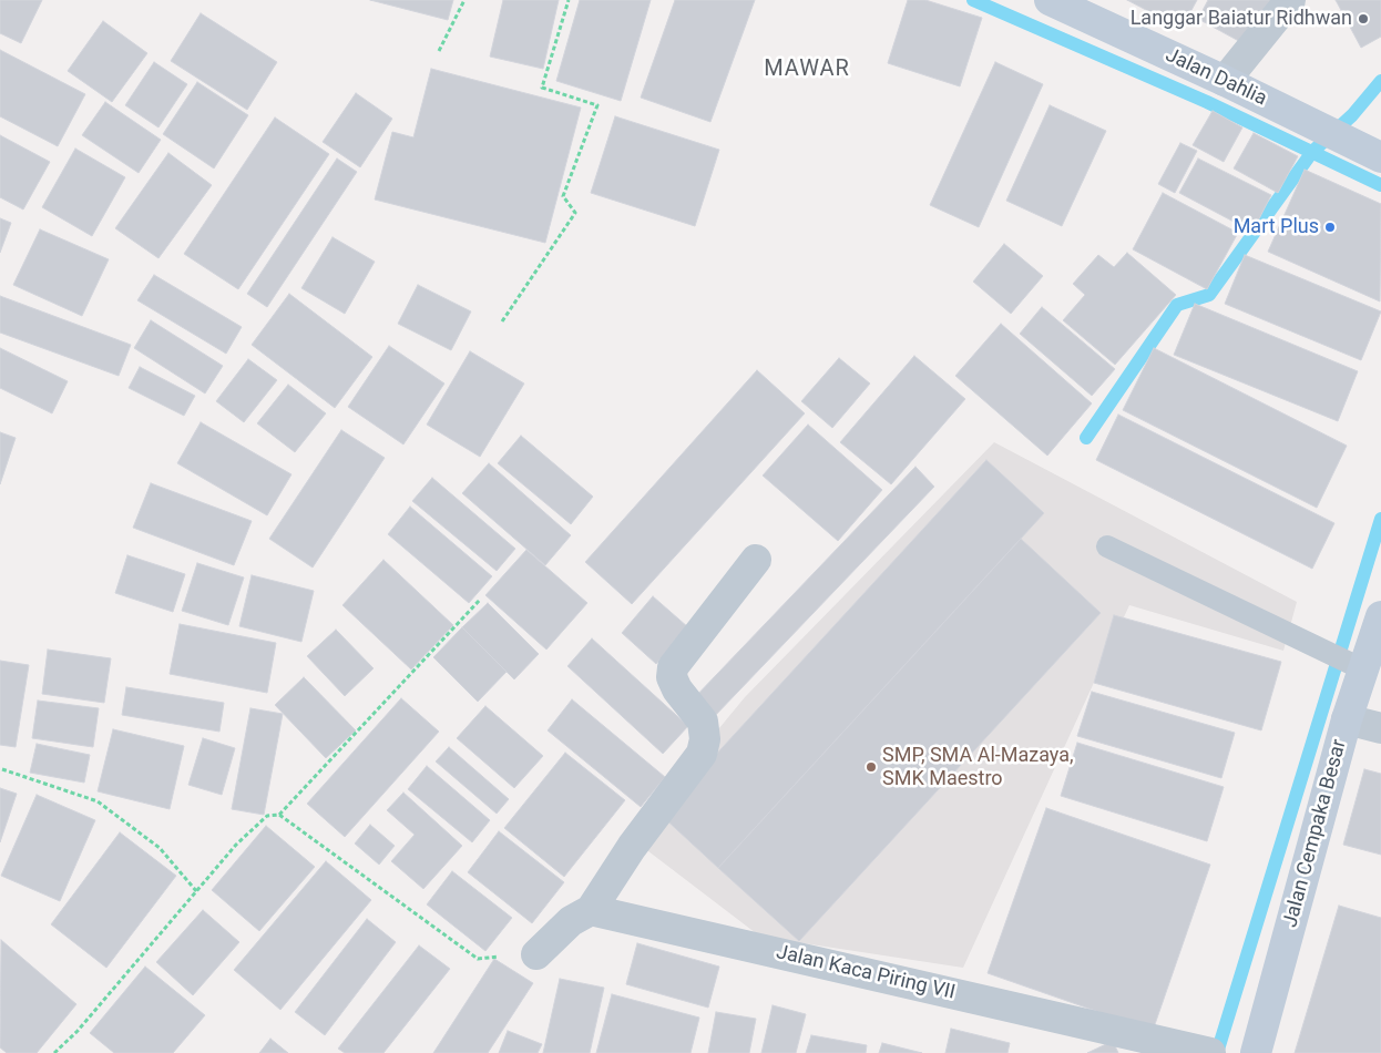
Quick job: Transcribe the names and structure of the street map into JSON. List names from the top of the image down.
{
  "streets": {
    "street": ["Jalan Dahlia", "Jalan Cempaka Besar", "Jalan Kaca Piring VII"]
  },
  "districts": ["MAWAR"],
  "places": ["Langgar Baiatur Ridhwan", "Mart Plus", "SMP, SMA Al-Mazaya, SMK Maestro"]
}
